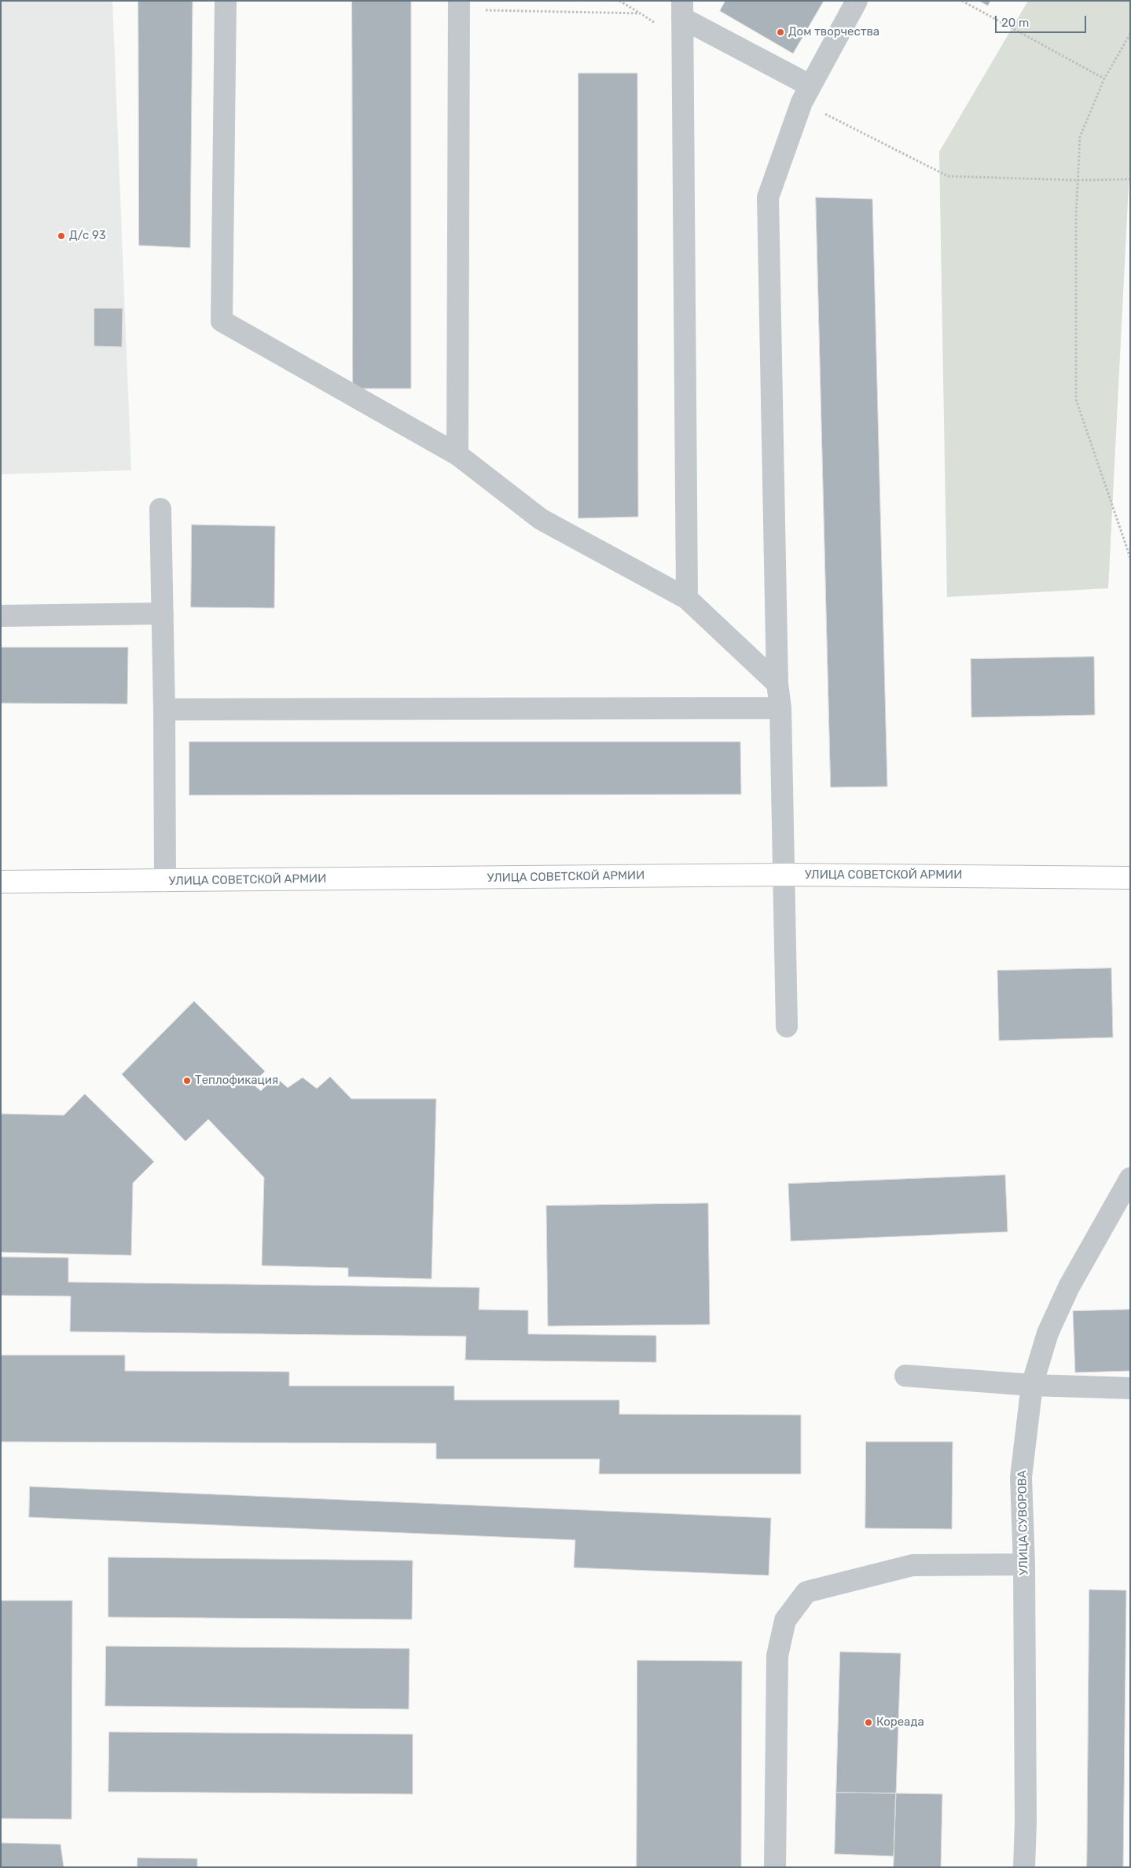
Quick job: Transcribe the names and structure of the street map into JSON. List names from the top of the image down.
{
  "streets": {
    "main road": ["УЛИЦА СОВЕТСКОЙ АРМИИ"],
    "street": ["УЛИЦА СУВОРОВА"]
  },
  "places": [
    "Дом творчества",
    "Д/с 93",
    "Теплофикация",
    "Кореада"
  ],
  "scale_bar": "20 m"
}
